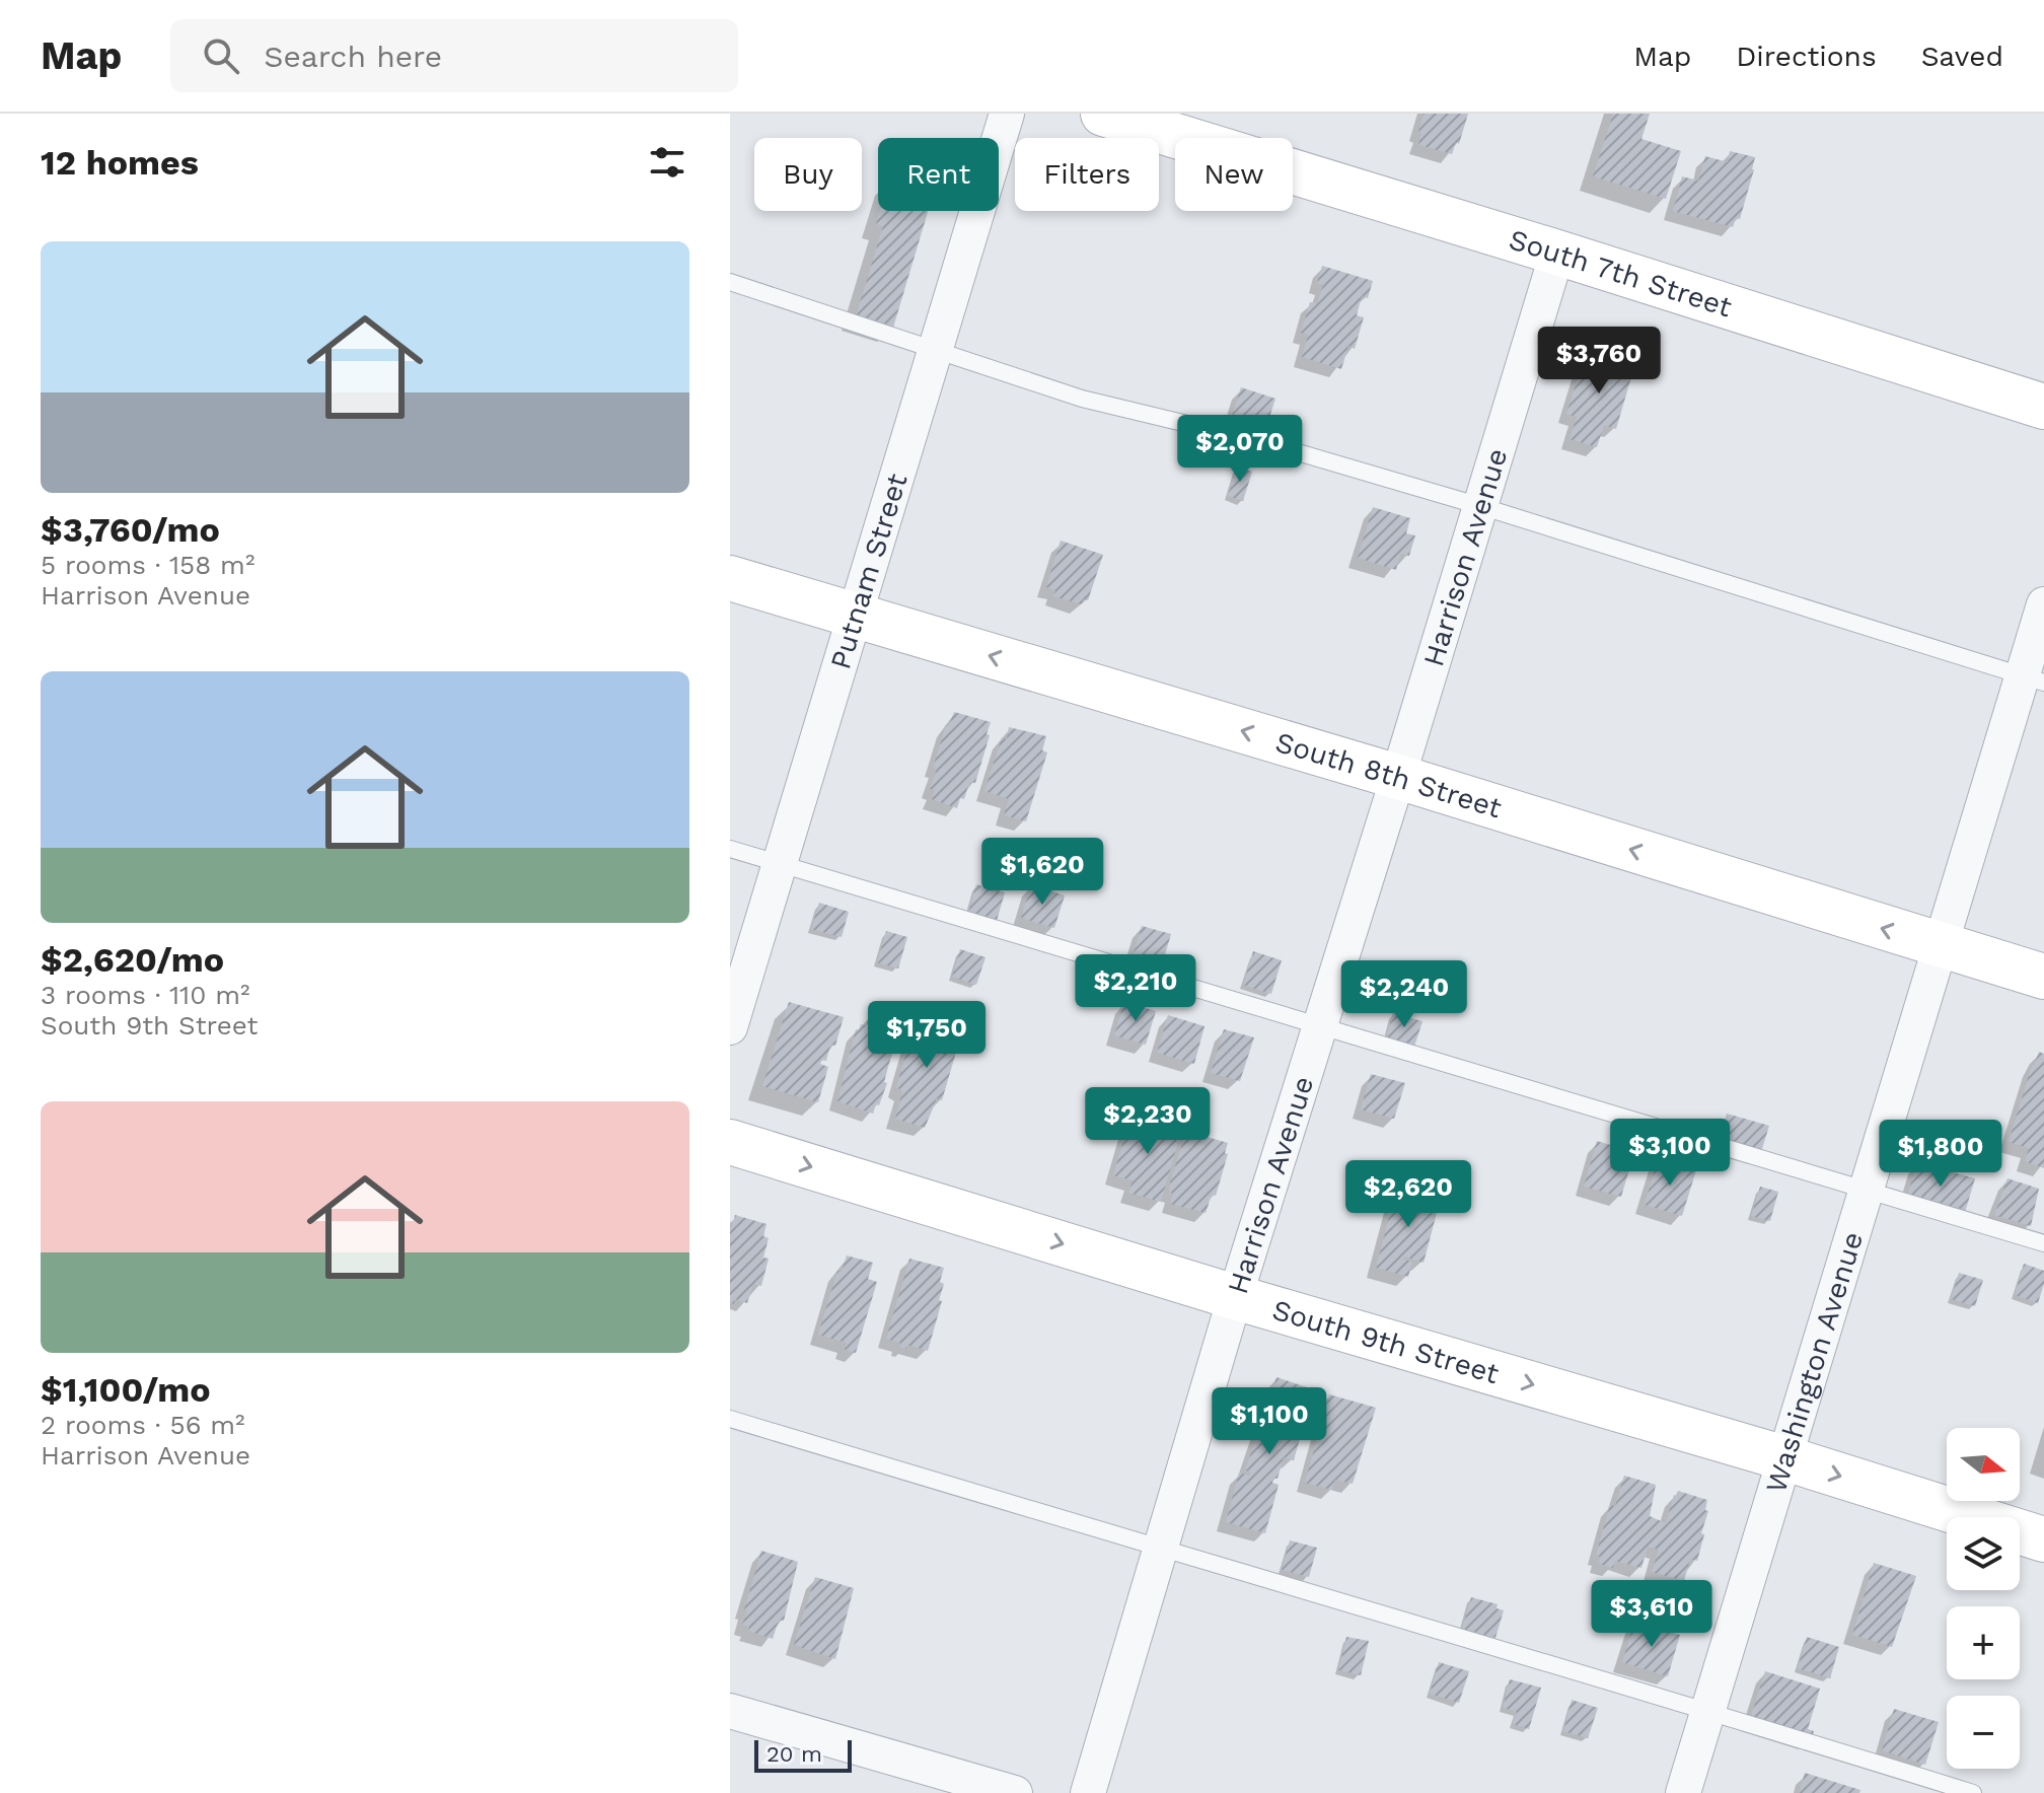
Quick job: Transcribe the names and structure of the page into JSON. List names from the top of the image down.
{
  "streets": {
    "street": [
      "South 7th Street",
      "Harrison Avenue",
      "Putnam Street",
      "South 8th Street",
      "South 9th Street",
      "Washington Avenue"
    ]
  },
  "crossings": [
    ["South 7th Street", "Harrison Avenue"],
    ["Harrison Avenue", "South 8th Street"],
    ["Harrison Avenue", "South 9th Street"],
    ["Putnam Street", "South 8th Street"],
    ["South 8th Street", "Washington Avenue"],
    ["South 9th Street", "Washington Avenue"]
  ],
  "one_way": ["South 8th Street", "South 9th Street"],
  "scale_bar": "20 m",
  "north": "right",
  "page": {
    "header": "Map",
    "search": "Search here",
    "nav": ["Map", "Directions", "Saved"],
    "heading": "12 homes",
    "chip": [
      "Buy",
      "Rent",
      "Filters",
      "New"
    ],
    "list": [
      {
        "name": "$3,760/mo",
        "note": "5 rooms · 158 m² · Harrison Avenue"
      },
      {
        "name": "$2,620/mo",
        "note": "3 rooms · 110 m² · South 9th Street"
      },
      {
        "name": "$1,100/mo",
        "note": "2 rooms · 56 m² · Harrison Avenue"
      }
    ],
    "price": [
      "$3,760",
      "$2,070",
      "$1,620",
      "$2,210",
      "$2,240",
      "$1,750",
      "$2,230",
      "$3,100",
      "$1,800",
      "$2,620",
      "$1,100",
      "$3,610"
    ],
    "map_buttons": ["+", "−"],
    "scale": "20 m"
  }
}
